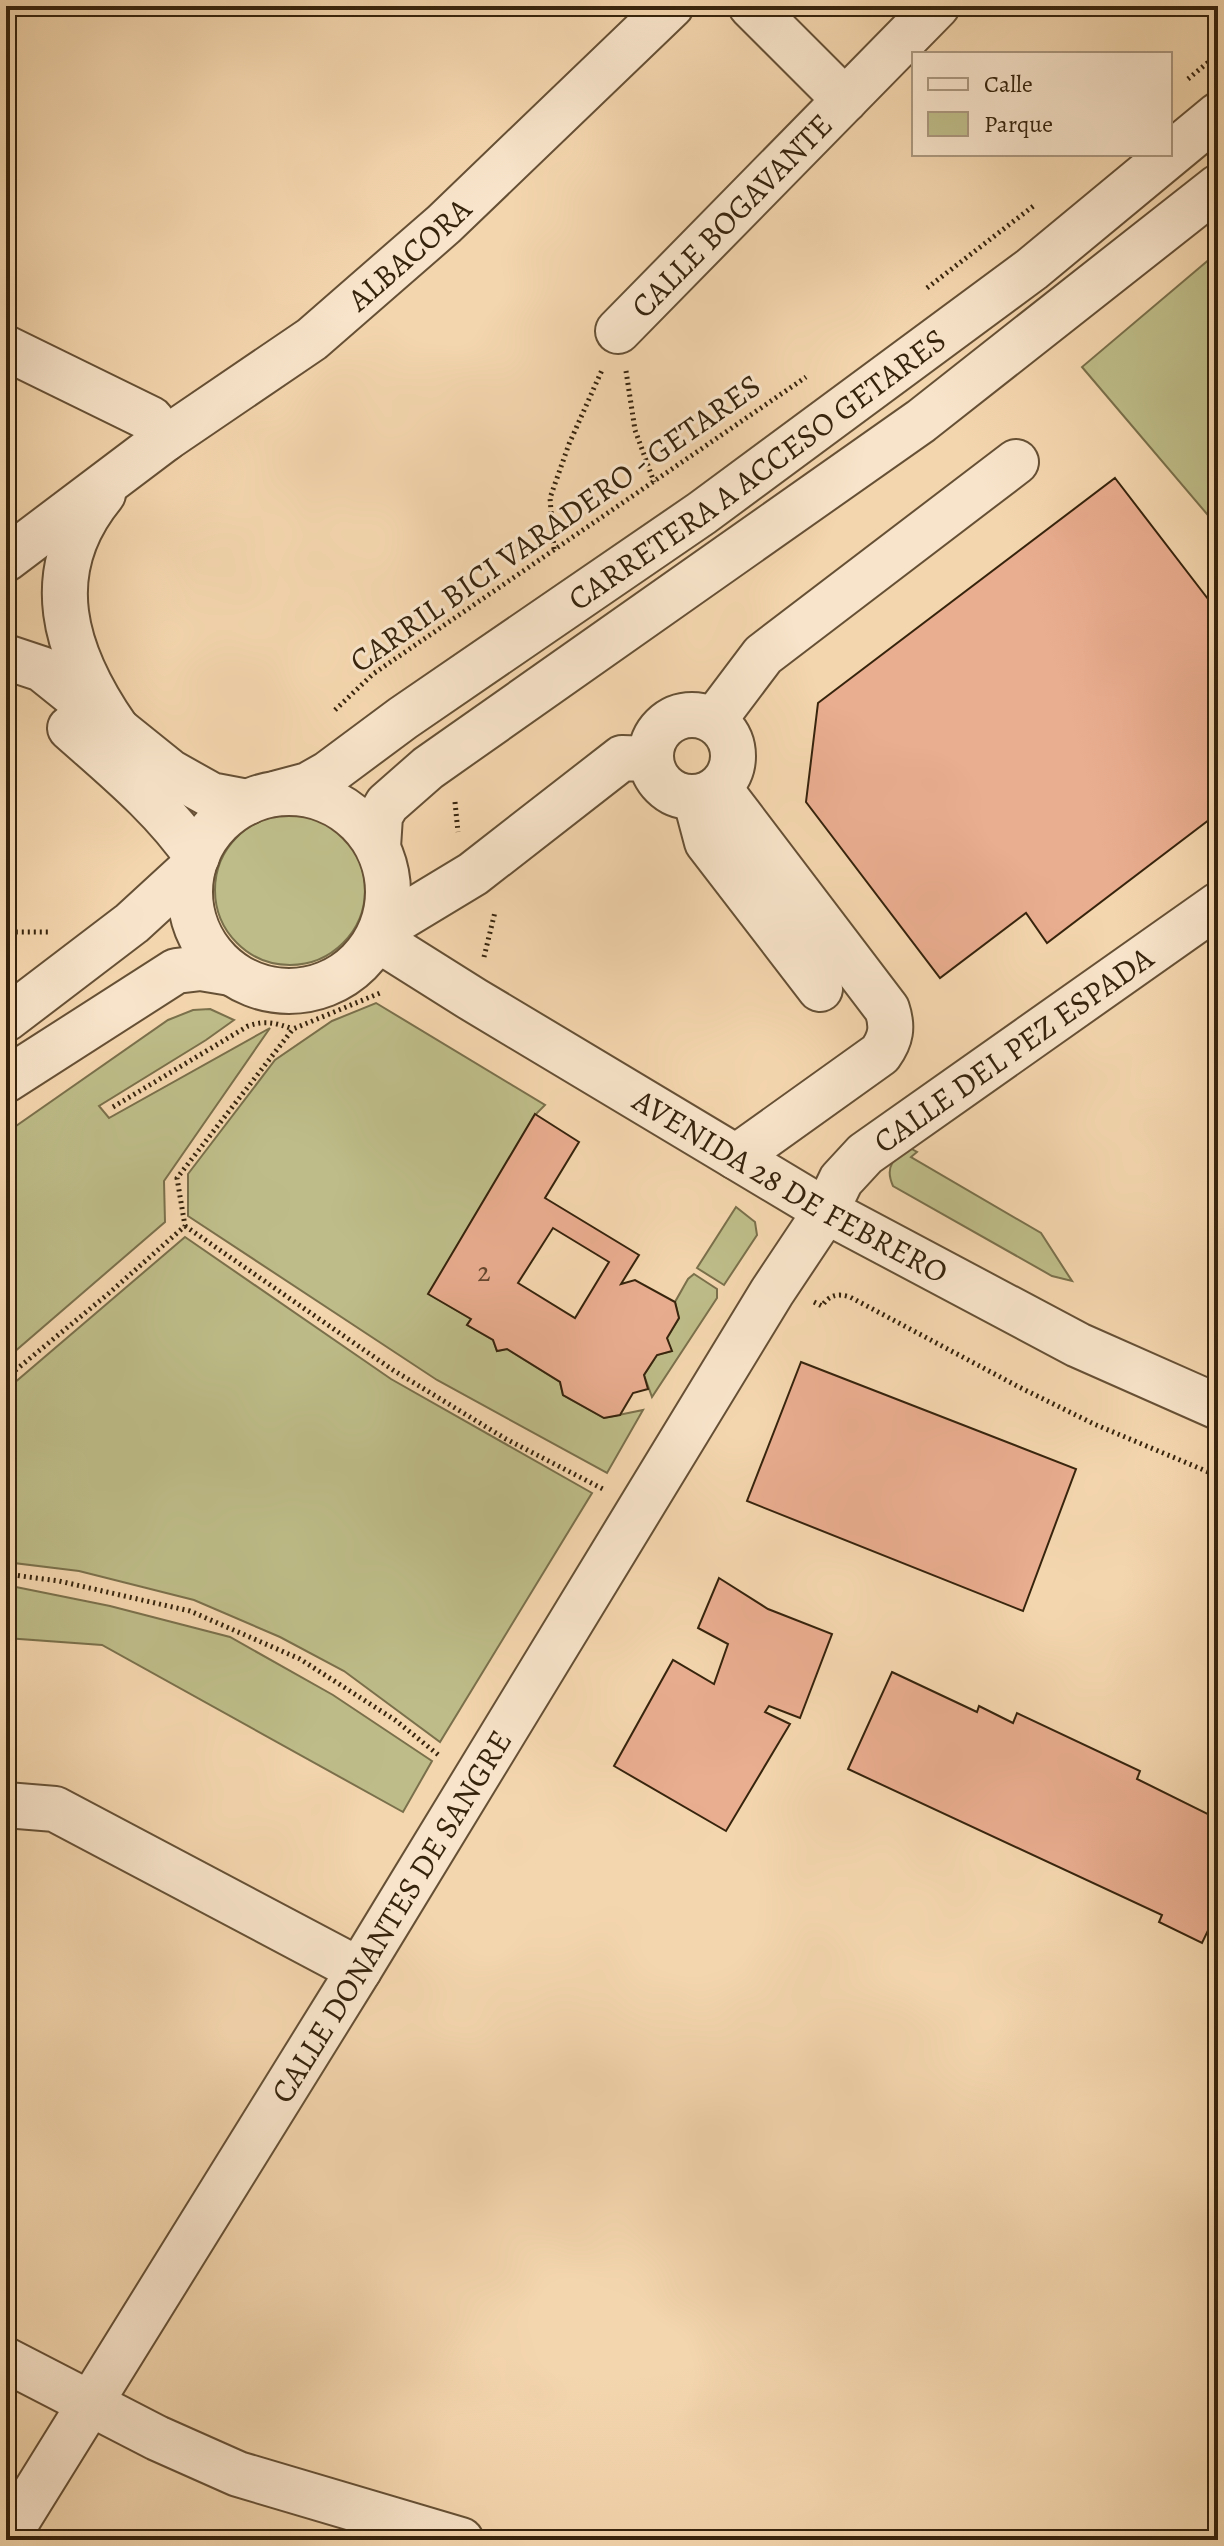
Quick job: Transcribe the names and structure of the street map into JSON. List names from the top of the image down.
{
  "streets": {
    "street": [
      "CALLE BOGAVANTE",
      "ALBACORA",
      "CARRETERA A ACCESO GETARES",
      "CALLE DEL PEZ ESPADA",
      "AVENIDA 28 DE FEBRERO",
      "CALLE DONANTES DE SANGRE"
    ],
    "path": ["CARRIL BICI VARADERO - GETARES"]
  },
  "crossings": [
    ["CARRETERA A ACCESO GETARES", "AVENIDA 28 DE FEBRERO"],
    ["CALLE DEL PEZ ESPADA", "AVENIDA 28 DE FEBRERO"],
    ["CALLE DEL PEZ ESPADA", "CALLE DONANTES DE SANGRE"]
  ],
  "house_numbers": ["2"],
  "legend": ["Calle", "Parque"]
}
